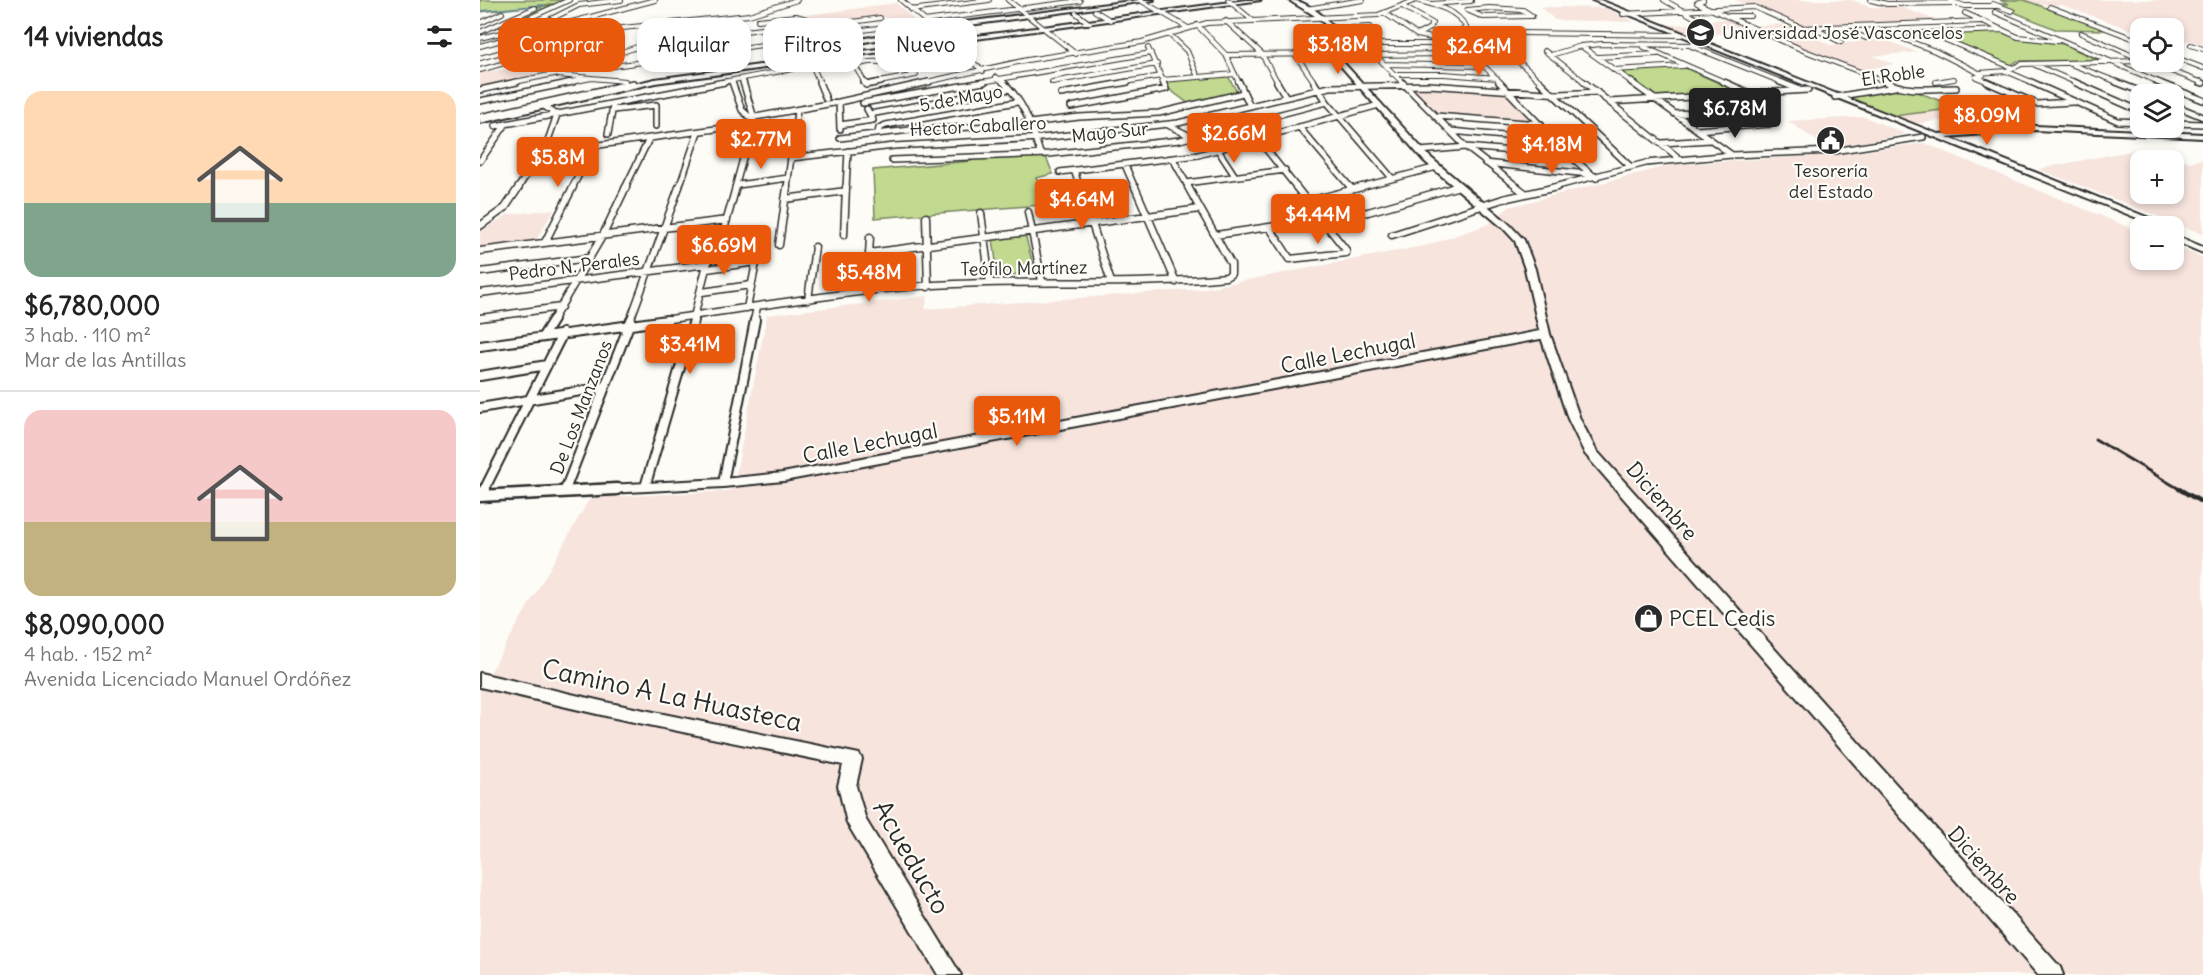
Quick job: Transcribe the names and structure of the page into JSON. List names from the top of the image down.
{
  "streets": {
    "main road": ["Diciembre", "Camino A La Huasteca", "Acueducto"],
    "street": [
      "El Roble",
      "5 de Mayo",
      "Hector Caballero",
      "Mayo Sur",
      "Pedro N. Perales",
      "Teófilo Martínez",
      "Calle Lechugal",
      "De Los Manzanos"
    ]
  },
  "crossings": [
    ["Hector Caballero", "Mayo Sur"],
    ["Hector Caballero", "Diciembre"],
    ["Pedro N. Perales", "De Los Manzanos"],
    ["Teófilo Martínez", "De Los Manzanos"],
    ["Calle Lechugal", "De Los Manzanos"],
    ["Calle Lechugal", "Diciembre"],
    ["Camino A La Huasteca", "Acueducto"]
  ],
  "places": {
    "school or university": ["Universidad José Vasconcelos"],
    "public building": ["Tesorería del Estado"],
    "shop": ["PCEL Cedis"]
  },
  "page": {
    "heading": "14 viviendas",
    "map_buttons": ["+", "−"],
    "chip": [
      "Comprar",
      "Alquilar",
      "Filtros",
      "Nuevo"
    ],
    "price": [
      "$3.18M",
      "$2.64M",
      "$6.78M",
      "$8.09M",
      "$2.66M",
      "$2.77M",
      "$4.18M",
      "$5.8M",
      "$4.64M",
      "$4.44M",
      "$6.69M",
      "$5.48M",
      "$3.41M",
      "$5.11M"
    ],
    "list": [
      {
        "name": "$6,780,000",
        "note": "3 hab. · 110 m² · Mar de las Antillas"
      },
      {
        "name": "$8,090,000",
        "note": "4 hab. · 152 m² · Avenida Licenciado Manuel Ordóñez"
      }
    ]
  }
}
